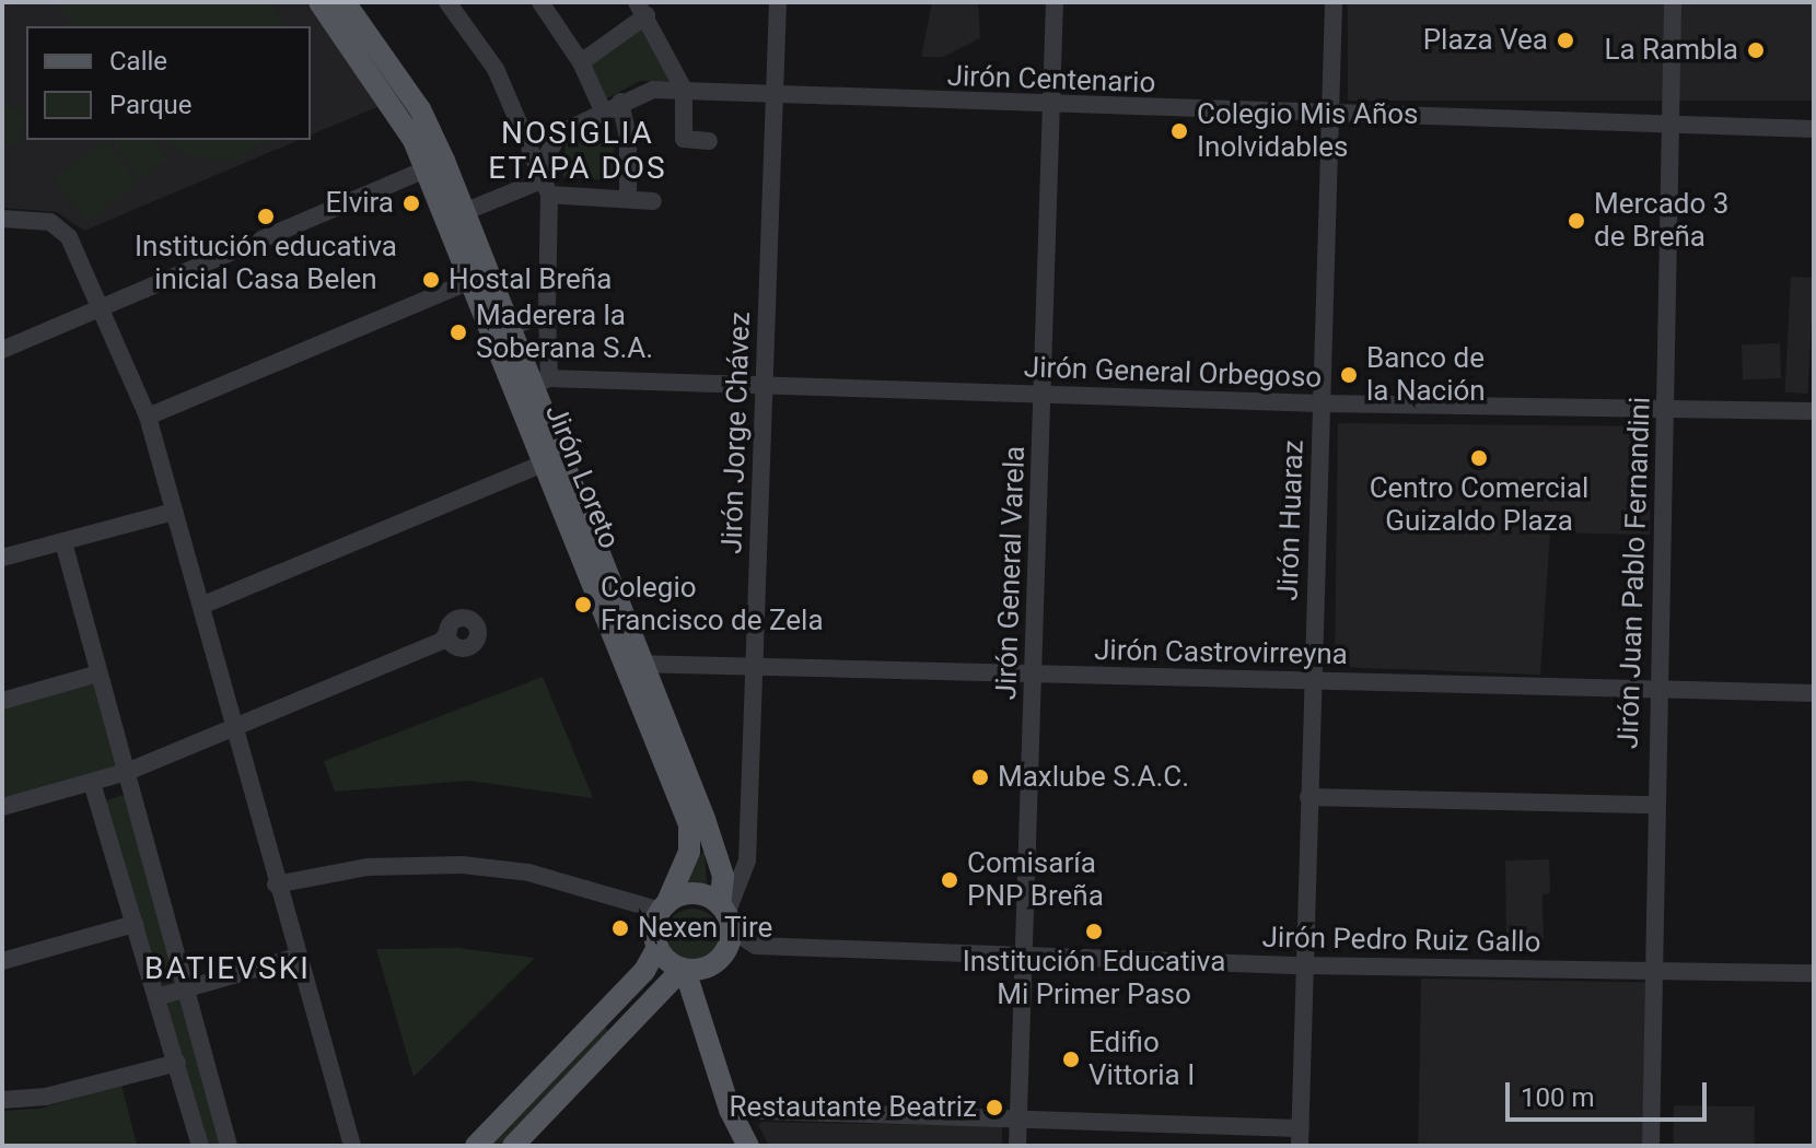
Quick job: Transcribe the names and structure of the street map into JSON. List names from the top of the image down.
{
  "streets": {
    "main road": ["Jirón Loreto"],
    "street": [
      "Jirón Centenario",
      "Jirón General Orbegoso",
      "Jirón Jorge Chávez",
      "Jirón Huaraz",
      "Jirón General Varela",
      "Jirón Juan Pablo Fernandini",
      "Jirón Castrovirreyna",
      "Jirón Pedro Ruiz Gallo"
    ]
  },
  "crossings": [
    ["Jirón Centenario", "Jirón Jorge Chávez"],
    ["Jirón Centenario", "Jirón Huaraz"],
    ["Jirón Centenario", "Jirón General Varela"],
    ["Jirón Centenario", "Jirón Juan Pablo Fernandini"],
    ["Jirón General Orbegoso", "Jirón Jorge Chávez"],
    ["Jirón General Orbegoso", "Jirón Loreto"],
    ["Jirón General Orbegoso", "Jirón Huaraz"],
    ["Jirón General Orbegoso", "Jirón General Varela"],
    ["Jirón General Orbegoso", "Jirón Juan Pablo Fernandini"],
    ["Jirón Jorge Chávez", "Jirón Loreto"],
    ["Jirón Jorge Chávez", "Jirón Castrovirreyna"],
    ["Jirón Jorge Chávez", "Jirón Pedro Ruiz Gallo"],
    ["Jirón Loreto", "Jirón Castrovirreyna"],
    ["Jirón Loreto", "Jirón Pedro Ruiz Gallo"],
    ["Jirón Huaraz", "Jirón Castrovirreyna"],
    ["Jirón Huaraz", "Jirón Pedro Ruiz Gallo"],
    ["Jirón General Varela", "Jirón Castrovirreyna"],
    ["Jirón General Varela", "Jirón Pedro Ruiz Gallo"],
    ["Jirón Juan Pablo Fernandini", "Jirón Castrovirreyna"],
    ["Jirón Juan Pablo Fernandini", "Jirón Pedro Ruiz Gallo"]
  ],
  "districts": ["NOSIGLIA ETAPA DOS", "BATIEVSKI"],
  "places": [
    "Plaza Vea",
    "La Rambla",
    "Colegio Mis Años Inolvidables",
    "Elvira",
    "Institución educativa inicial Casa Belen",
    "Mercado 3 de Breña",
    "Hostal Breña",
    "Maderera la Soberana S.A.",
    "Banco de la Nación",
    "Centro Comercial Guizaldo Plaza",
    "Colegio Francisco de Zela",
    "Maxlube S.A.C.",
    "Comisaría PNP Breña",
    "Nexen Tire",
    "Institución Educativa Mi Primer Paso",
    "Edifio Vittoria I",
    "Restautante Beatriz"
  ],
  "legend": ["Calle", "Parque"],
  "scale_bar": "100 m"
}
